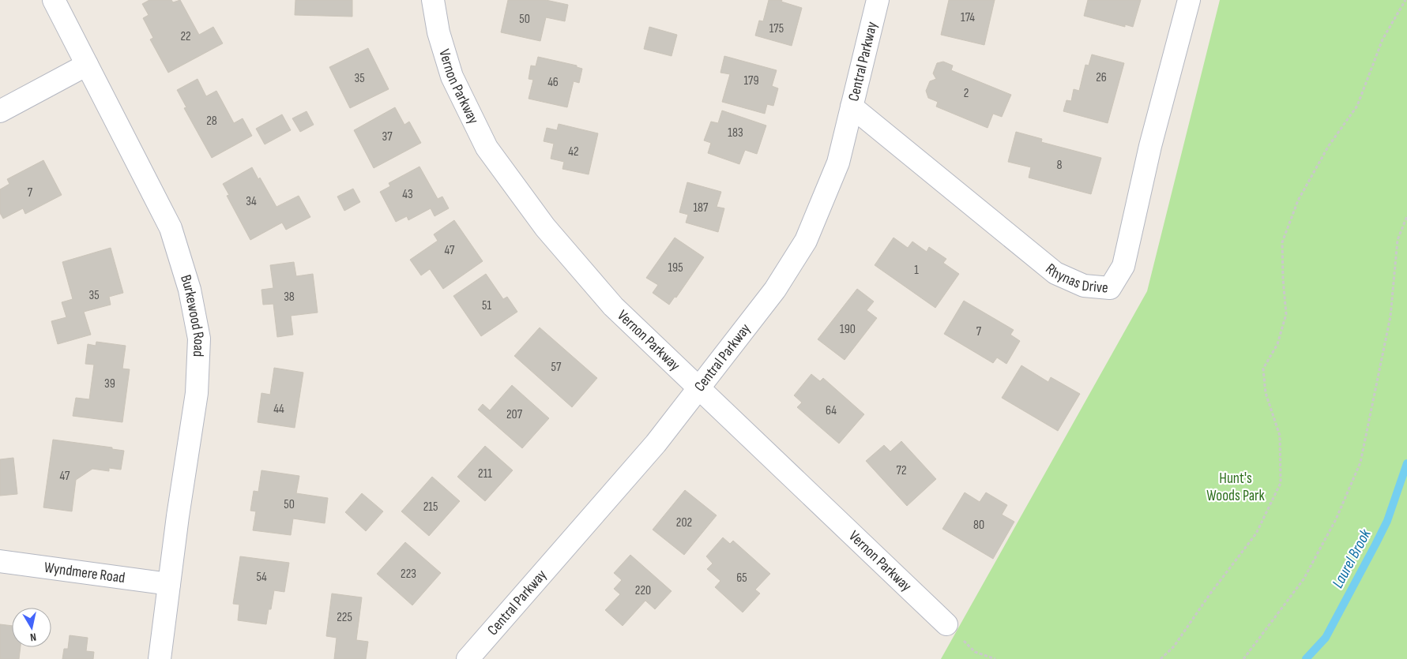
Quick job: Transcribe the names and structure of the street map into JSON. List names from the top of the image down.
{
  "streets": {
    "street": [
      "Central Parkway",
      "Vernon Parkway",
      "Rhynas Drive",
      "Burkewood Road",
      "Wyndmere Road"
    ]
  },
  "crossings": [
    ["Central Parkway", "Vernon Parkway"],
    ["Central Parkway", "Rhynas Drive"],
    ["Burkewood Road", "Wyndmere Road"]
  ],
  "water": ["Laurel Brook"],
  "parks": ["Hunt's Woods Park"],
  "house_numbers": [
    "174",
    "50",
    "175",
    "22",
    "26",
    "35",
    "179",
    "46",
    "2",
    "28",
    "183",
    "37",
    "42",
    "8",
    "7",
    "43",
    "34",
    "187",
    "47",
    "195",
    "1",
    "35",
    "38",
    "51",
    "190",
    "7",
    "57",
    "39",
    "44",
    "64",
    "207",
    "72",
    "211",
    "47",
    "50",
    "215",
    "202",
    "80",
    "223",
    "54",
    "65",
    "220",
    "225"
  ],
  "north": "bottom"
}
